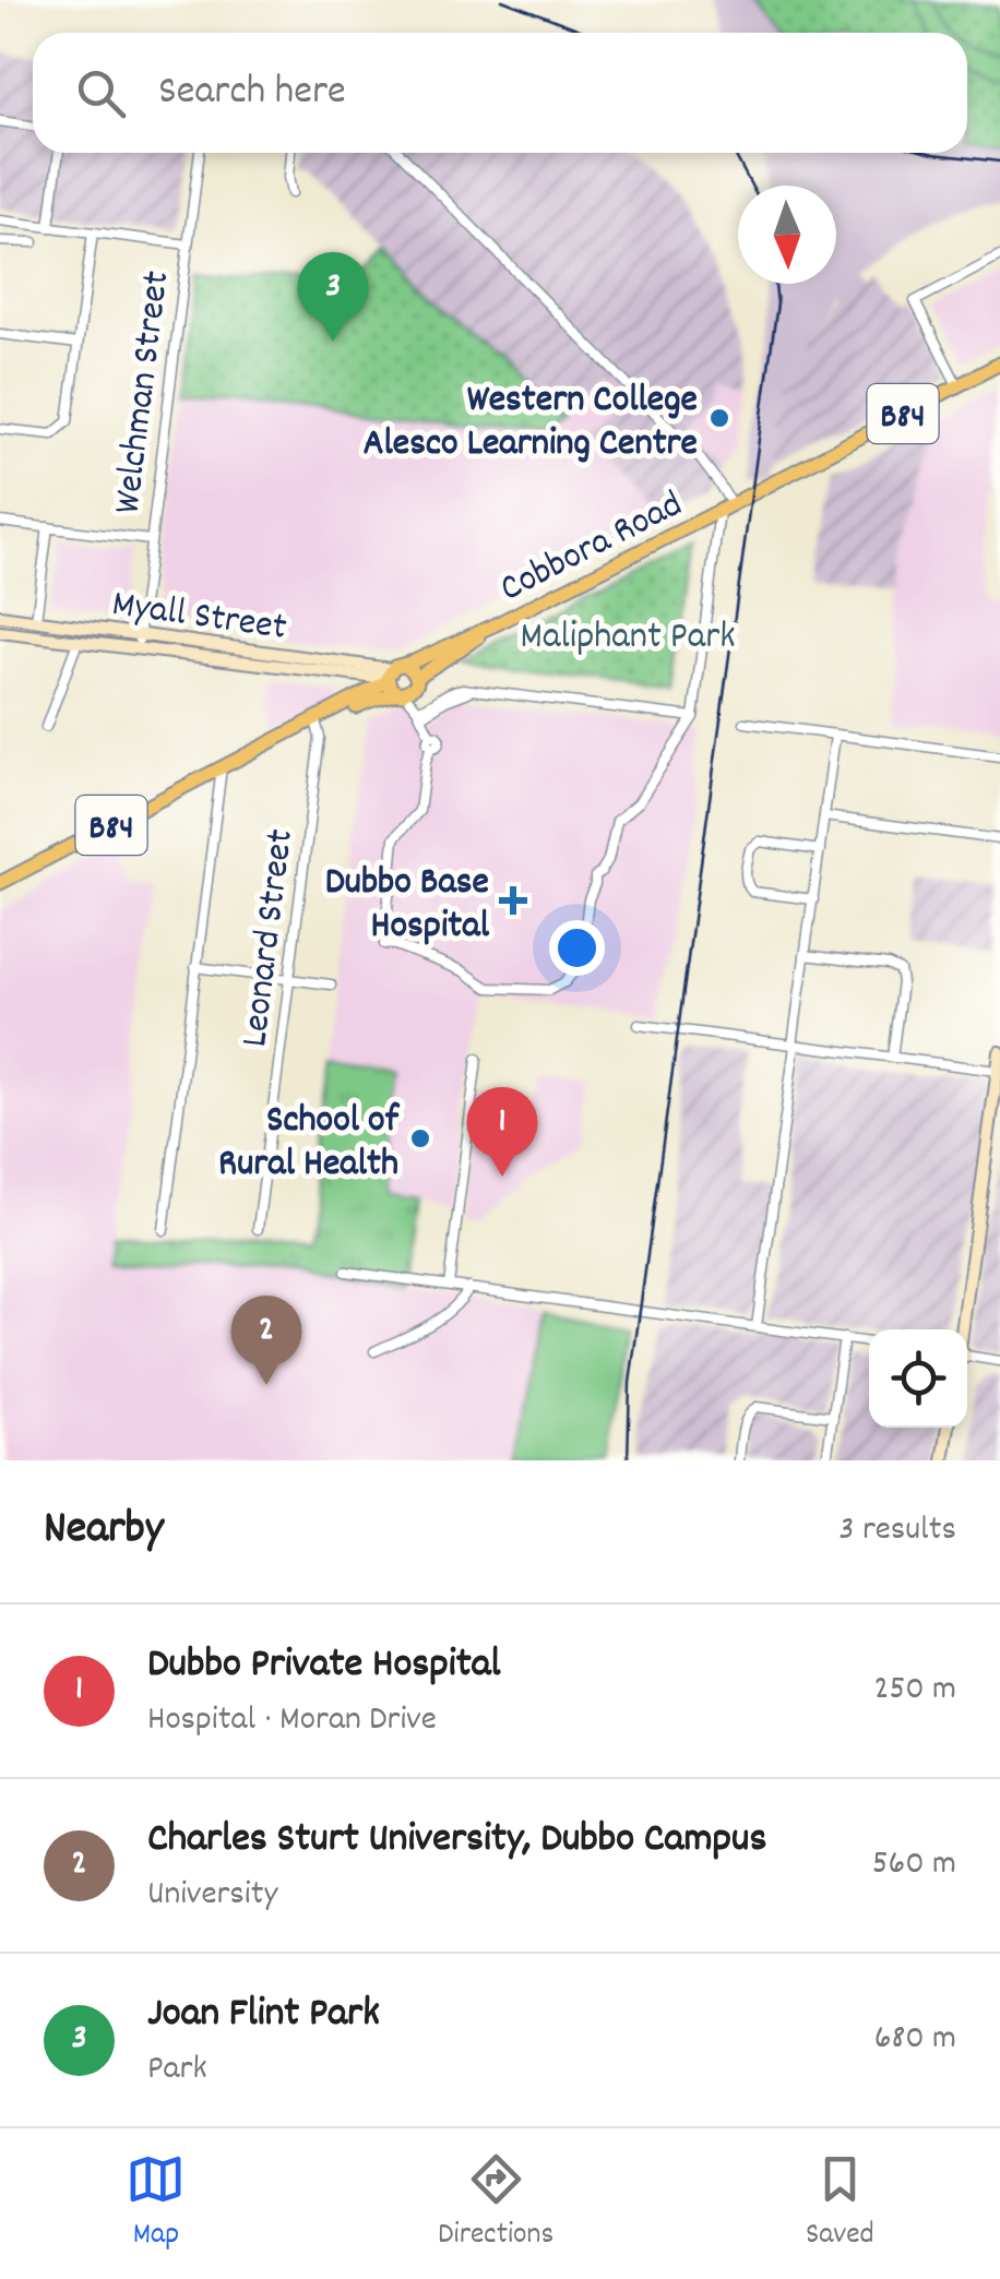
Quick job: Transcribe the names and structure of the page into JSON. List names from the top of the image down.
{
  "streets": {
    "main road": ["B84", "Cobbora Road"],
    "street": ["Welchman Street", "Myall Street", "Leonard Street"]
  },
  "crossings": [
    ["Welchman Street", "Myall Street"],
    ["B84", "Cobbora Road"],
    ["B84", "Myall Street"],
    ["Cobbora Road", "Myall Street"],
    ["Cobbora Road", "Leonard Street"]
  ],
  "parks": ["Maliphant Park"],
  "places": {
    "other": ["Western College Alesco Learning Centre", "School of Rural Health"],
    "health": ["Dubbo Base Hospital"]
  },
  "north": "bottom",
  "page": {
    "search": "Search here",
    "pins": ["3", "1", "2"],
    "heading": ["Nearby", "3 results"],
    "list": [
      {
        "mark": "1",
        "name": "Dubbo Private Hospital",
        "note": "Hospital · Moran Drive",
        "value": "250 m"
      },
      {
        "mark": "2",
        "name": "Charles Sturt University, Dubbo Campus",
        "note": "University",
        "value": "560 m"
      },
      {
        "mark": "3",
        "name": "Joan Flint Park",
        "note": "Park",
        "value": "680 m"
      }
    ],
    "nav": ["Map", "Directions", "Saved"]
  }
}
